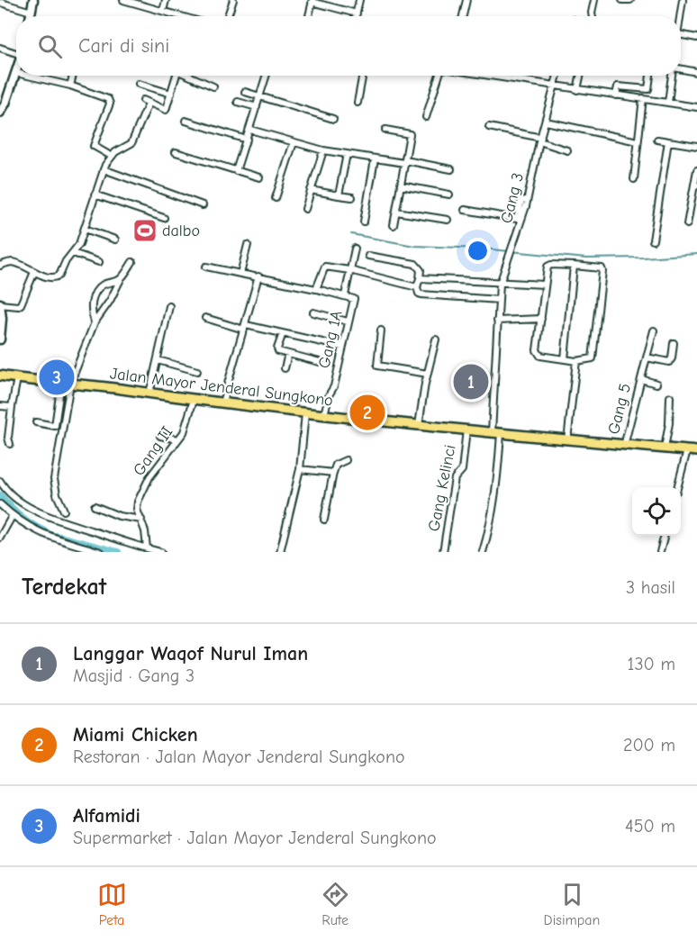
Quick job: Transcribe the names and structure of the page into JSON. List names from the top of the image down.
{
  "streets": {
    "main road": ["Jalan Mayor Jenderal Sungkono"],
    "street": [
      "Gang 3",
      "Gang 1A",
      "Gang 5",
      "Gang II",
      "Gang Kelinci"
    ]
  },
  "crossings": [
    ["Gang 3", "Jalan Mayor Jenderal Sungkono"],
    ["Gang 1A", "Jalan Mayor Jenderal Sungkono"],
    ["Jalan Mayor Jenderal Sungkono", "Gang 5"],
    ["Jalan Mayor Jenderal Sungkono", "Gang II"],
    ["Jalan Mayor Jenderal Sungkono", "Gang Kelinci"]
  ],
  "places": {
    "sports": ["dalbo"]
  },
  "page": {
    "search": "Cari di sini",
    "pins": ["3", "1", "2"],
    "heading": ["Terdekat", "3 hasil"],
    "list": [
      {
        "mark": "1",
        "name": "Langgar Waqof Nurul Iman",
        "note": "Masjid · Gang 3",
        "value": "130 m"
      },
      {
        "mark": "2",
        "name": "Miami Chicken",
        "note": "Restoran · Jalan Mayor Jenderal Sungkono",
        "value": "200 m"
      },
      {
        "mark": "3",
        "name": "Alfamidi",
        "note": "Supermarket · Jalan Mayor Jenderal Sungkono",
        "value": "450 m"
      }
    ],
    "nav": ["Peta", "Rute", "Disimpan"]
  }
}
